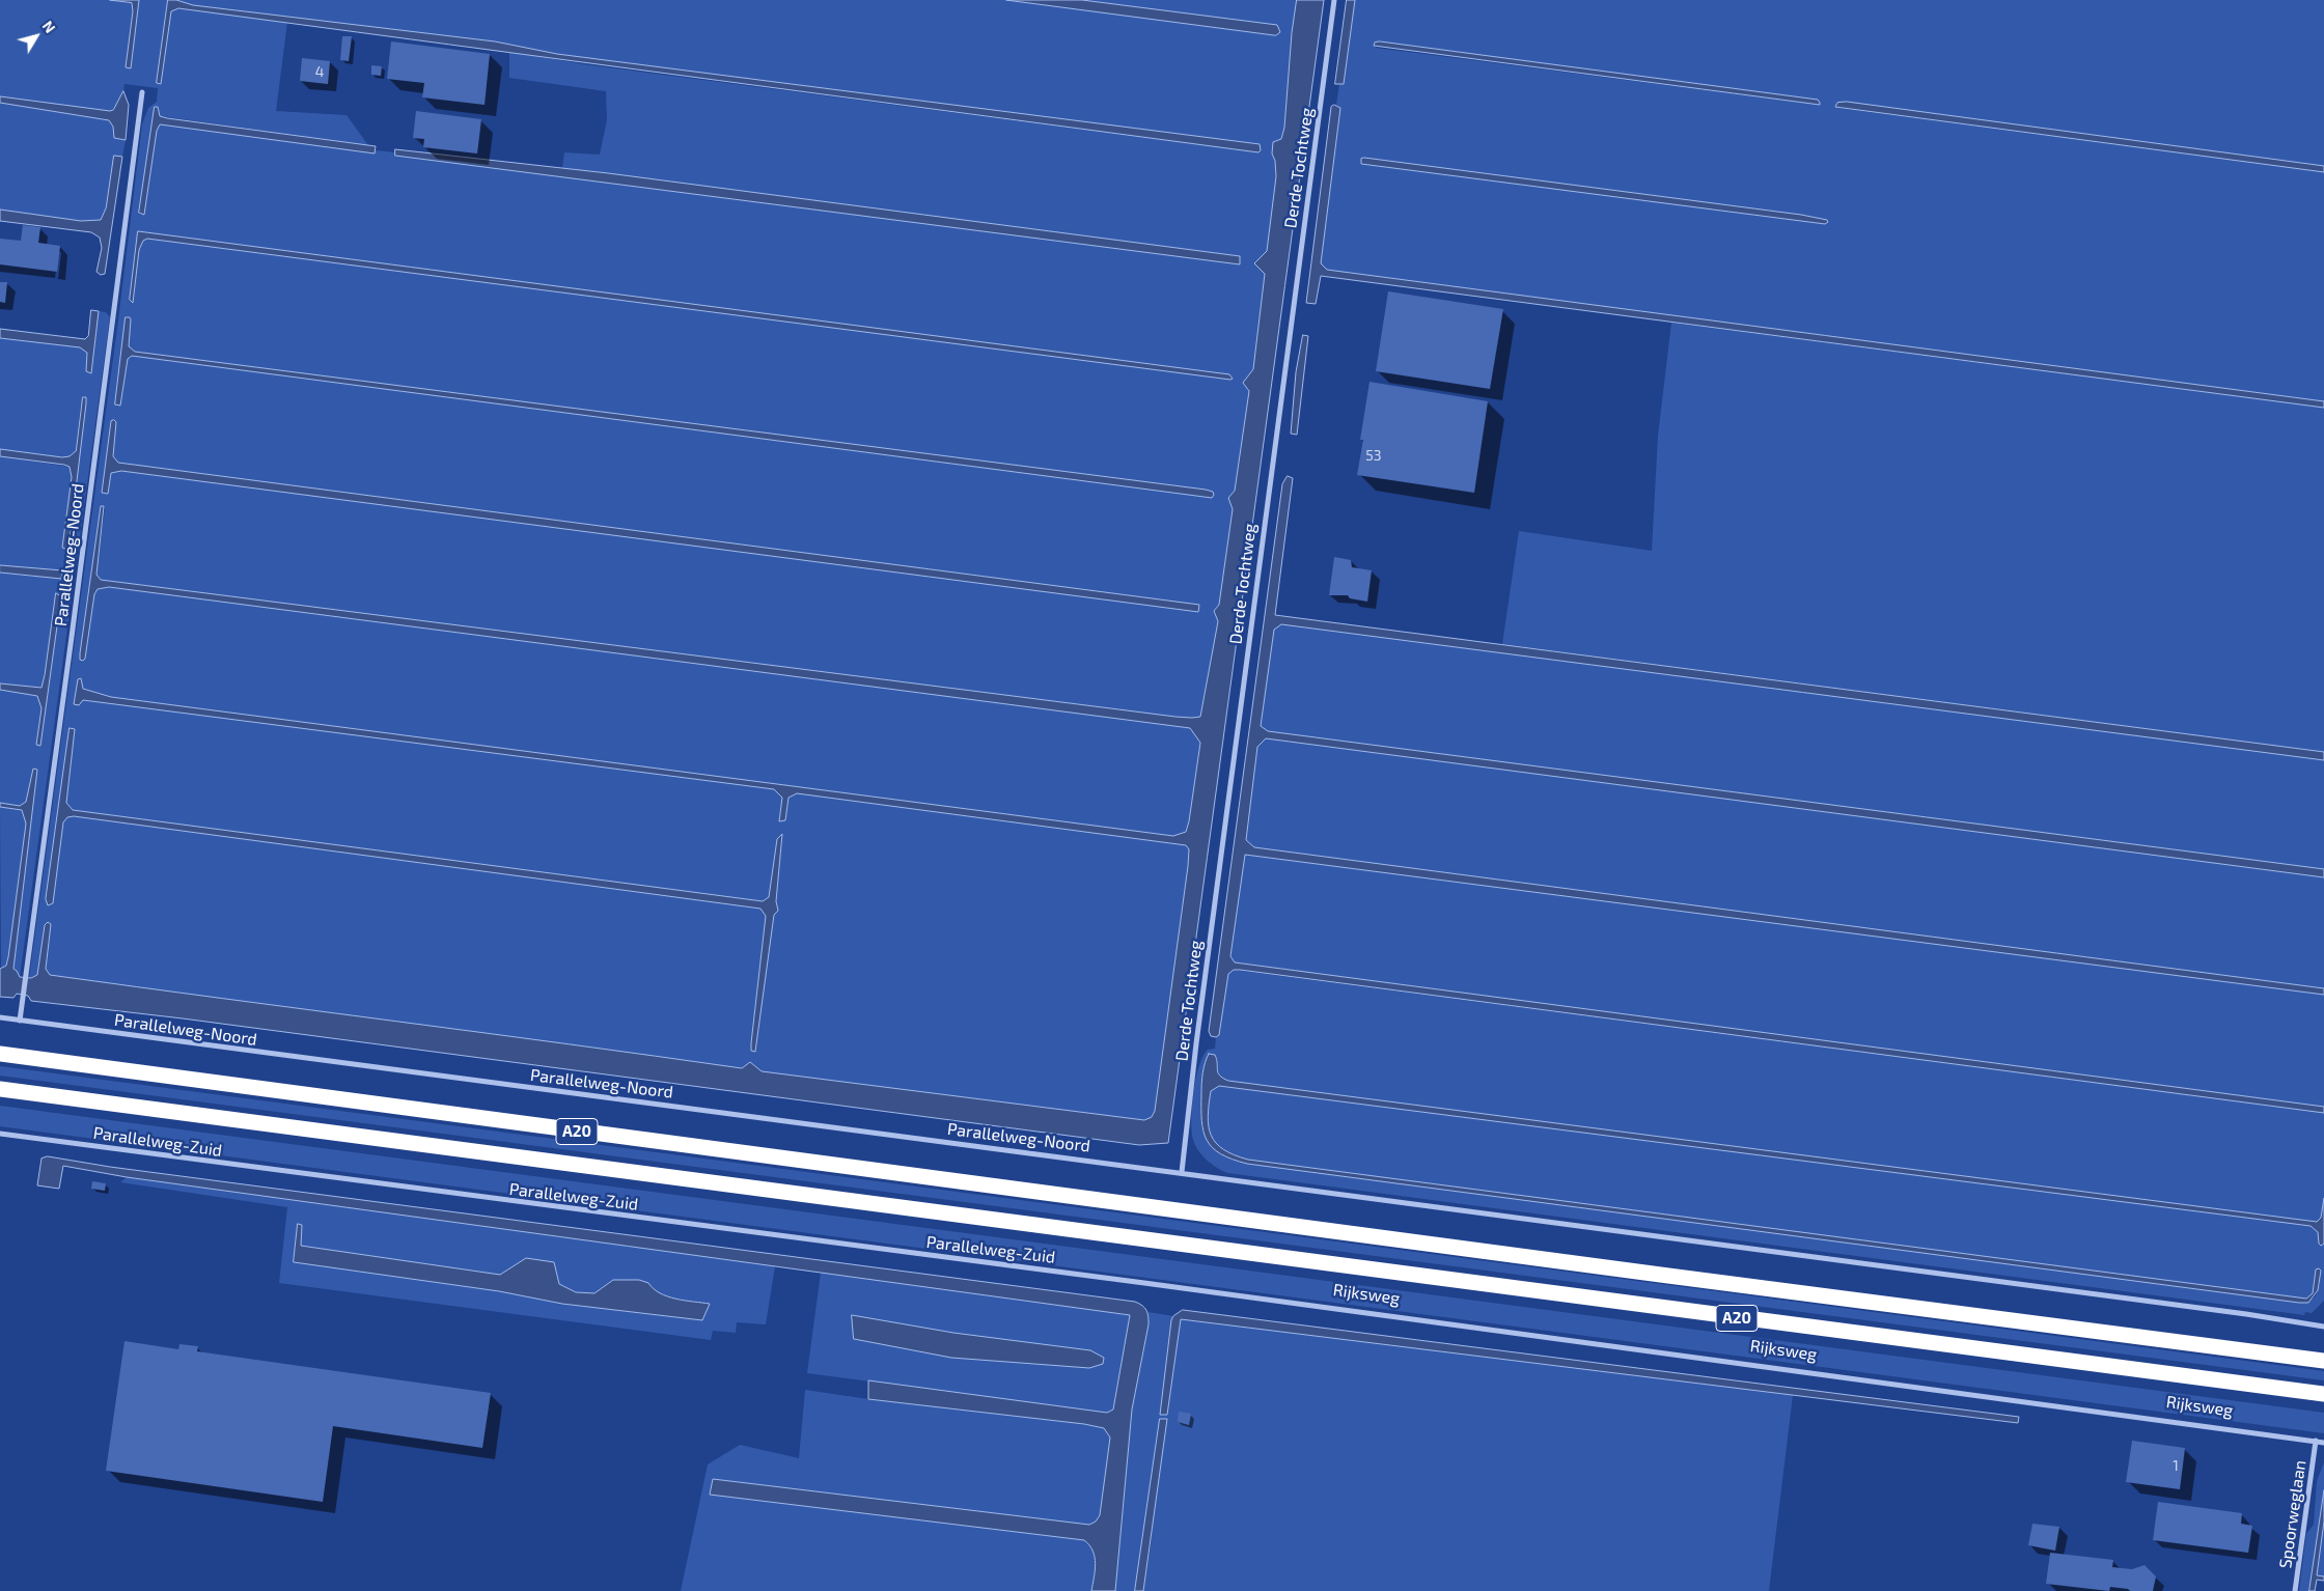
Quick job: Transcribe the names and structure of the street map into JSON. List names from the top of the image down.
{
  "streets": {
    "highway": ["A20", "Rijksweg"],
    "street": [
      "Derde Tochtweg",
      "Parallelweg-Noord",
      "Parallelweg-Zuid",
      "Spoorweglaan"
    ]
  },
  "crossings": [
    ["Derde Tochtweg", "Parallelweg-Noord"],
    ["Parallelweg-Zuid", "Rijksweg"],
    ["Rijksweg", "Spoorweglaan"]
  ],
  "house_numbers": ["4", "53", "1"],
  "north": "top right"
}
